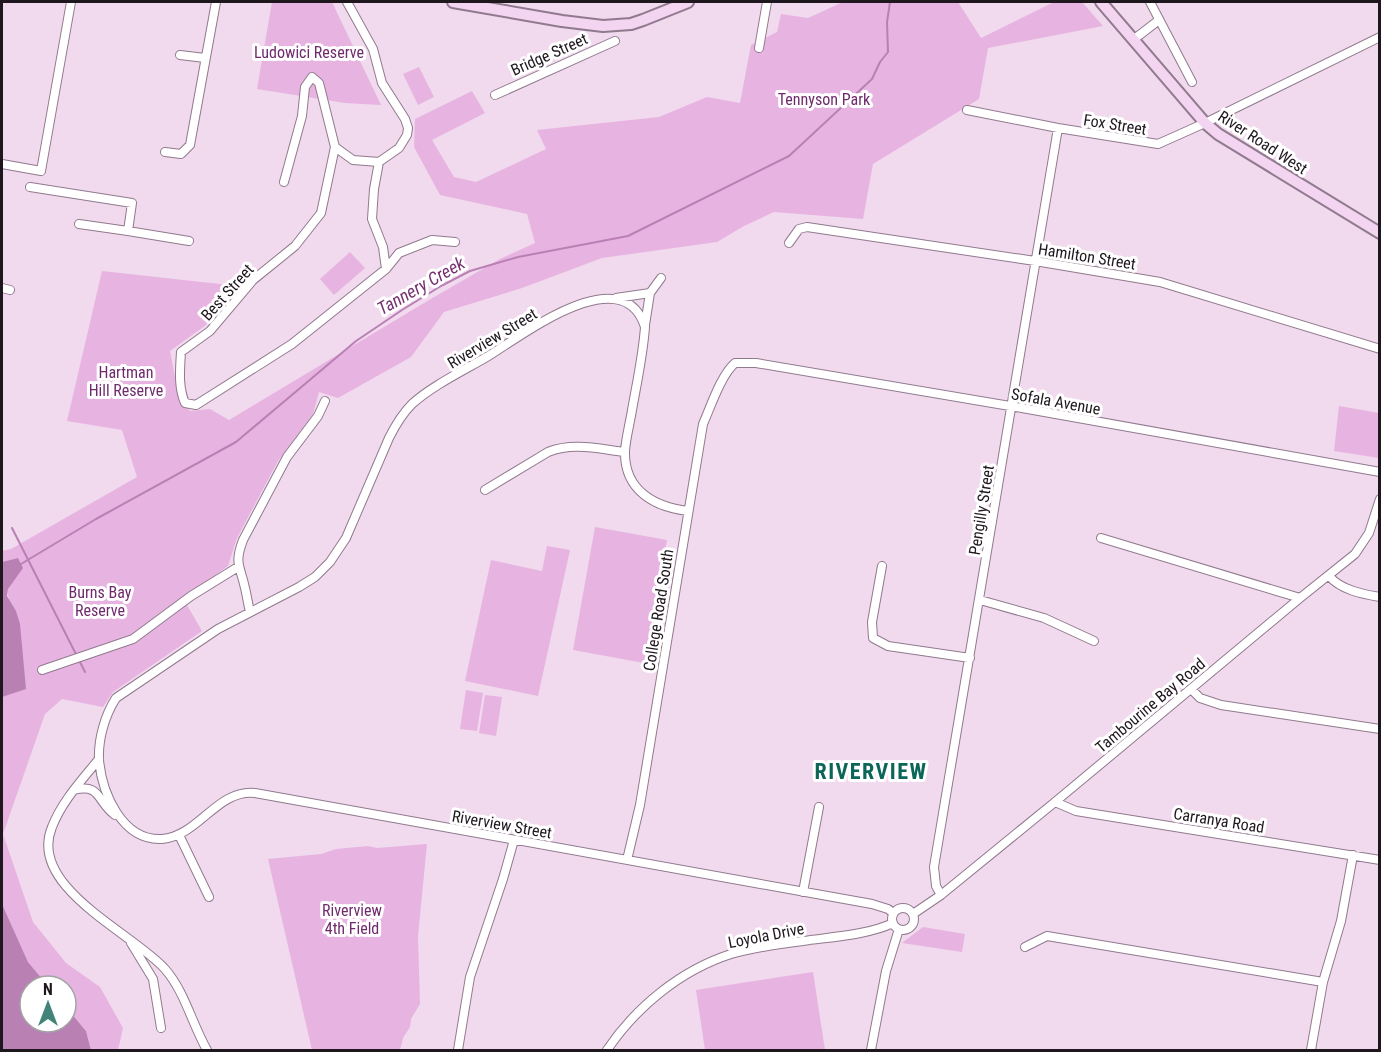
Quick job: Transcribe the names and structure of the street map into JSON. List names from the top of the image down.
{
  "streets": {
    "main road": ["River Road West"],
    "street": [
      "Bridge Street",
      "Fox Street",
      "Hamilton Street",
      "Best Street",
      "Riverview Street",
      "Sofala Avenue",
      "Pengilly Street",
      "College Road South",
      "Tambourine Bay Road",
      "Carranya Road",
      "Loyola Drive"
    ]
  },
  "crossings": [
    ["Fox Street", "River Road West"],
    ["Fox Street", "Pengilly Street"],
    ["Hamilton Street", "Pengilly Street"],
    ["Riverview Street", "College Road South"],
    ["Riverview Street", "Tambourine Bay Road"],
    ["Riverview Street", "Loyola Drive"],
    ["Sofala Avenue", "Pengilly Street"],
    ["Sofala Avenue", "College Road South"],
    ["Pengilly Street", "Tambourine Bay Road"],
    ["Tambourine Bay Road", "Carranya Road"],
    ["Tambourine Bay Road", "Loyola Drive"]
  ],
  "districts": ["RIVERVIEW"],
  "water": ["Tannery Creek"],
  "parks": [
    "Ludowici Reserve",
    "Tennyson Park",
    "Hartman Hill Reserve",
    "Burns Bay Reserve",
    "Riverview 4th Field"
  ],
  "north": "top"
}
